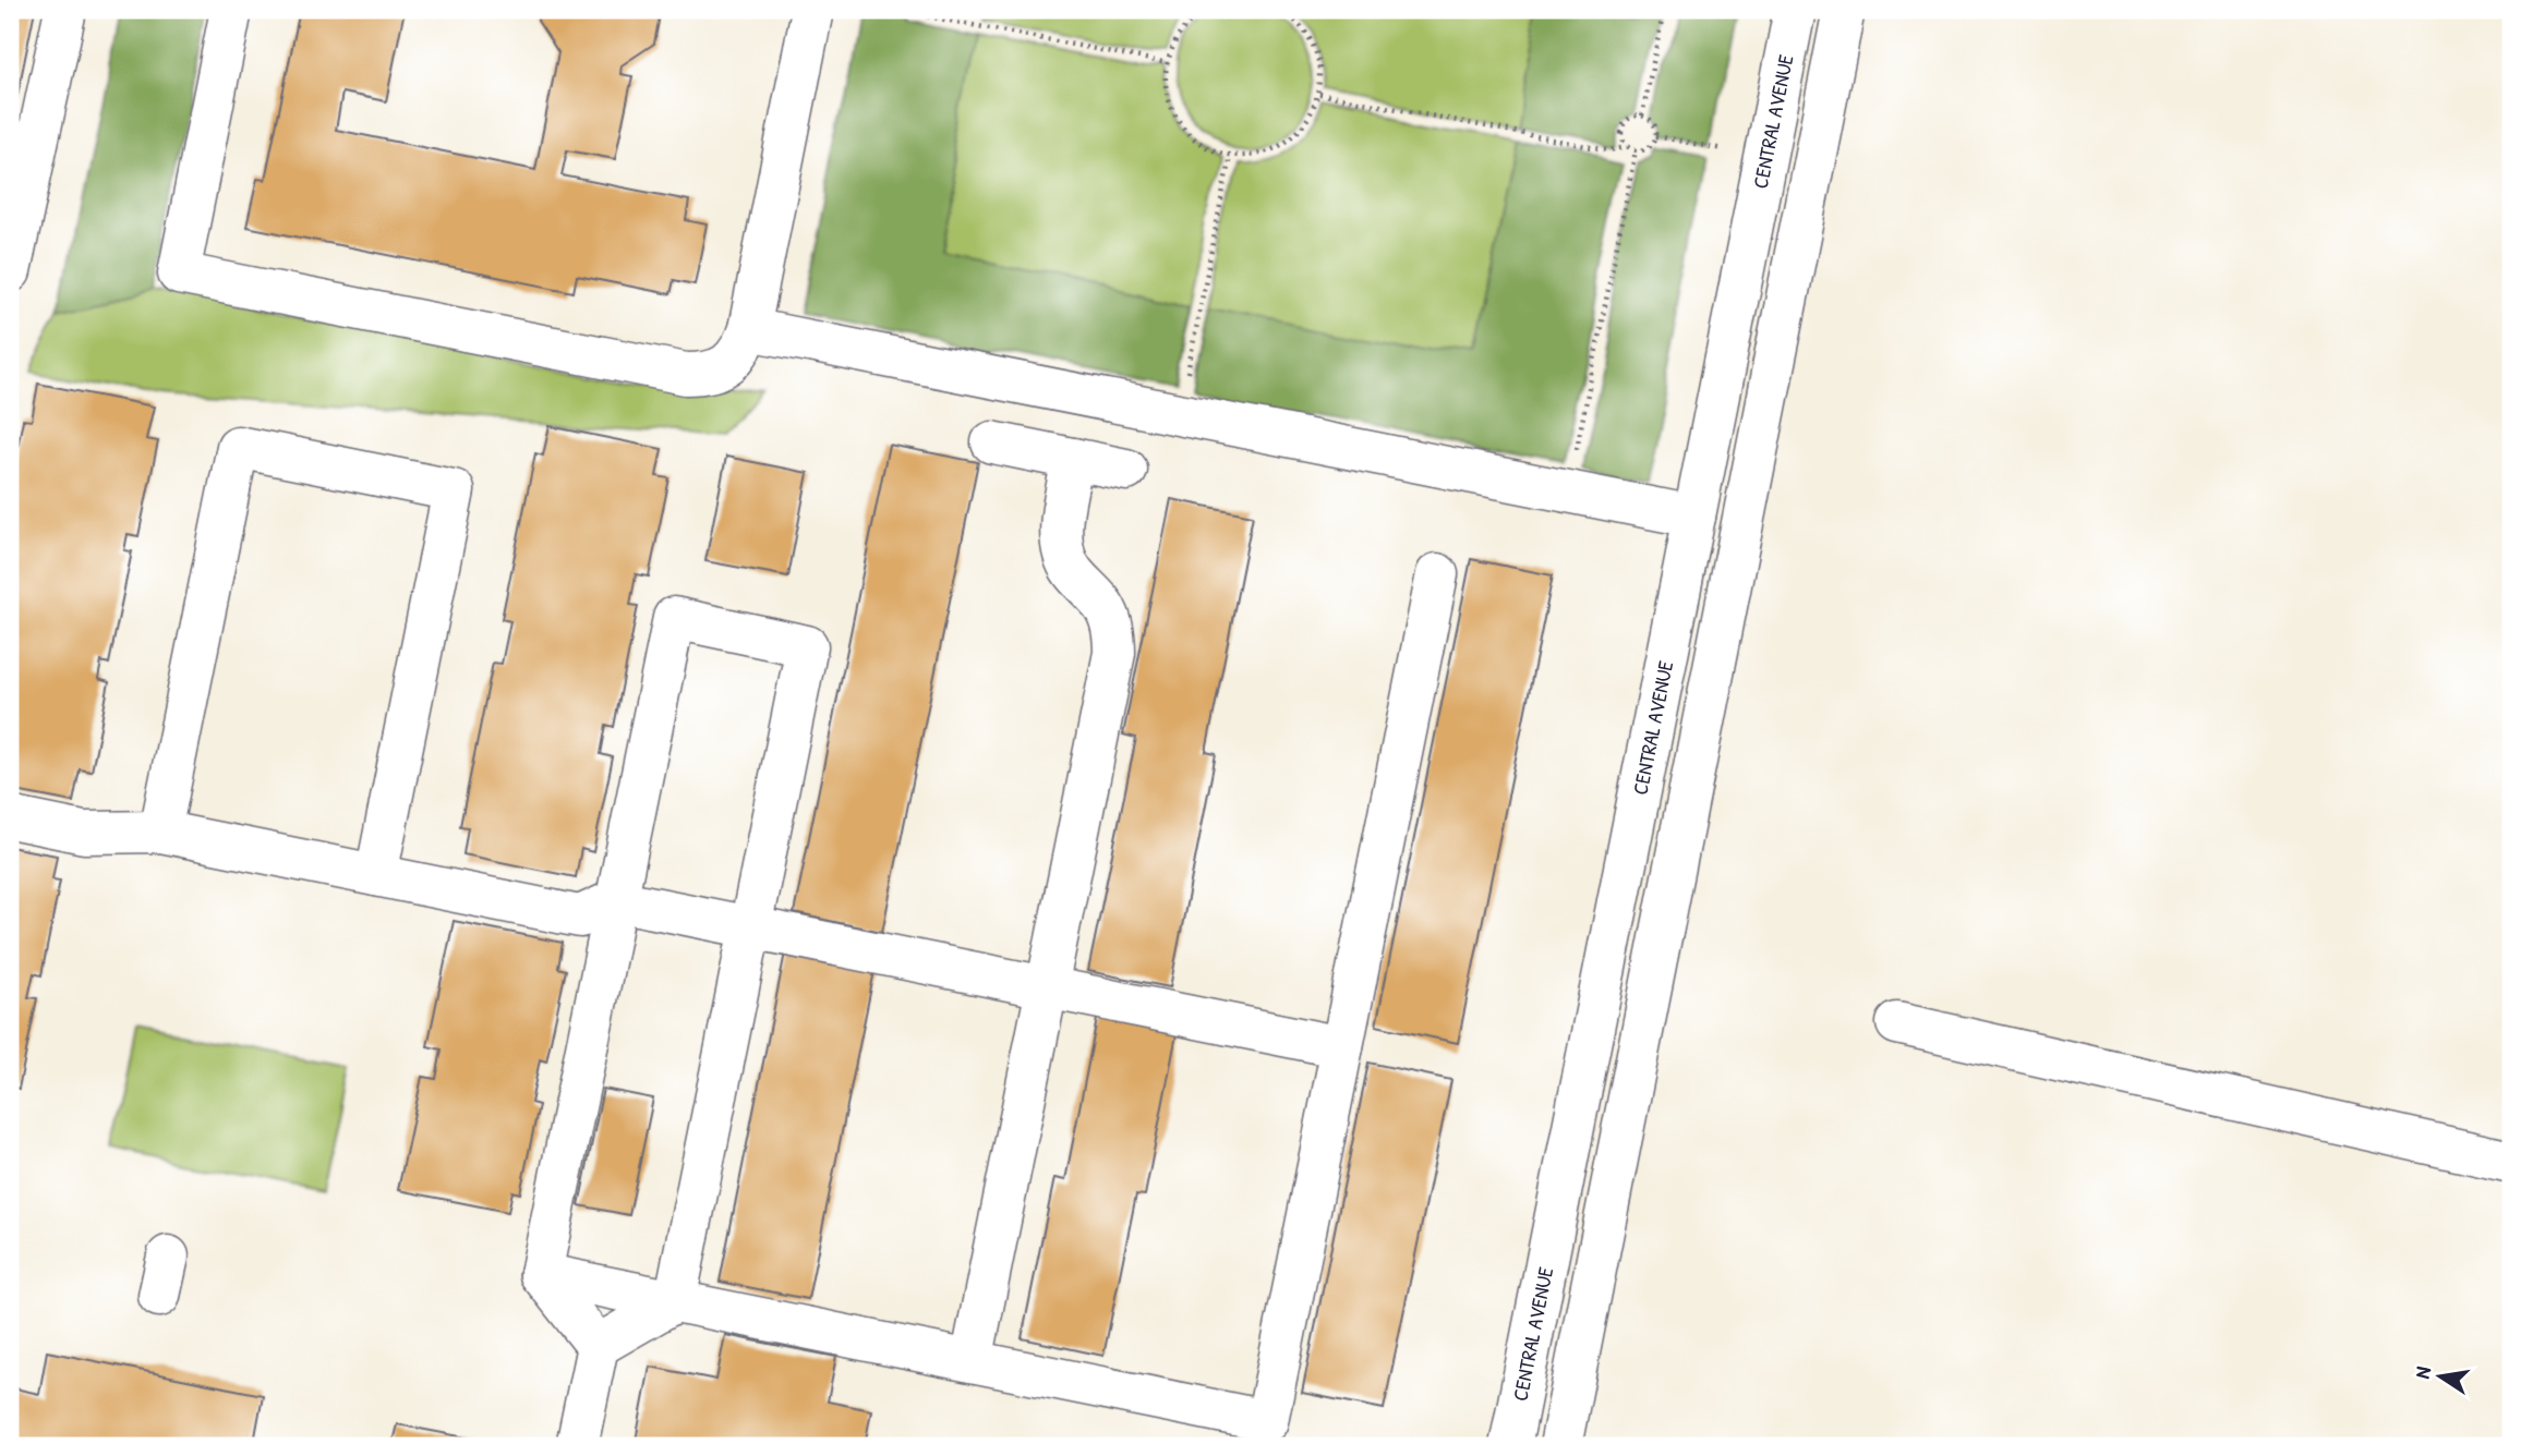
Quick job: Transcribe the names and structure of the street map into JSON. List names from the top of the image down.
{
  "streets": {
    "lane": ["CENTRAL AVENUE"]
  },
  "north": "left"
}
